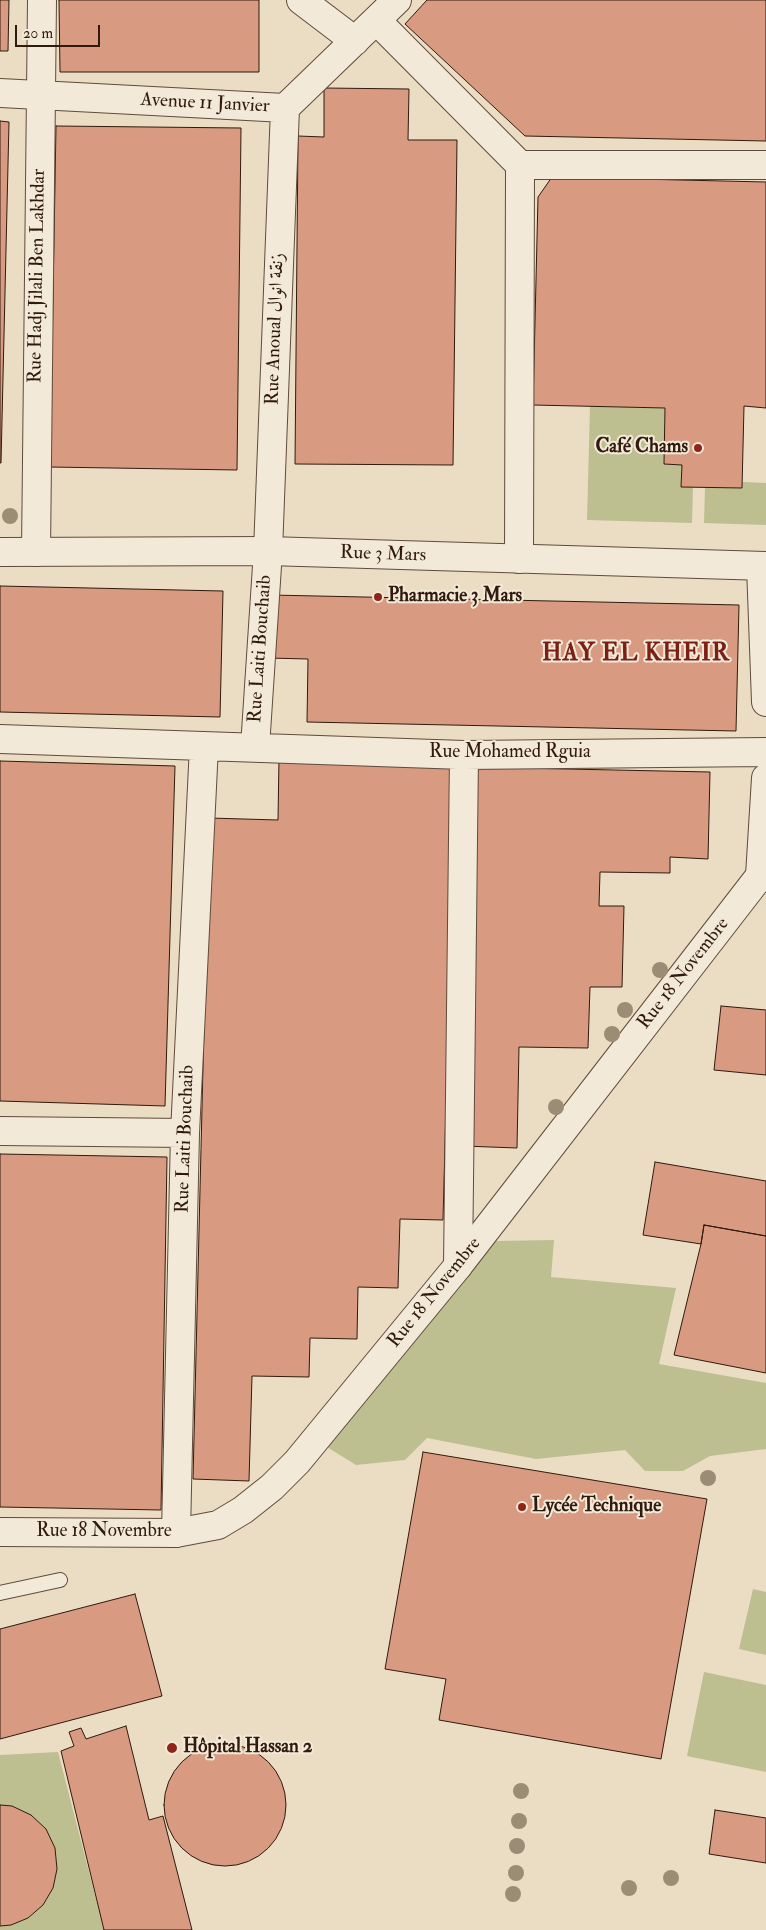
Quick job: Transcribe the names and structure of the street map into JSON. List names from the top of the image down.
{
  "streets": {
    "street": [
      "Avenue 11 Janvier",
      "Rue Hadj Jilali Ben Lakhdar",
      "Rue Anoual زنقة انوال",
      "Rue 3 Mars",
      "Rue Laiti Bouchaib",
      "Rue Mohamed Rguia",
      "Rue 18 Novembre"
    ]
  },
  "crossings": [
    ["Avenue 11 Janvier", "Rue Hadj Jilali Ben Lakhdar"],
    ["Avenue 11 Janvier", "Rue Anoual زنقة انوال"],
    ["Rue Hadj Jilali Ben Lakhdar", "Rue 3 Mars"],
    ["Rue Anoual زنقة انوال", "Rue 3 Mars"],
    ["Rue Anoual زنقة انوال", "Rue Laiti Bouchaib"],
    ["Rue 3 Mars", "Rue Laiti Bouchaib"],
    ["Rue Laiti Bouchaib", "Rue Mohamed Rguia"],
    ["Rue Laiti Bouchaib", "Rue 18 Novembre"]
  ],
  "districts": ["HAY EL KHEIR"],
  "places": [
    "Café Chams",
    "Pharmacie 3 Mars",
    "Lycée Technique",
    "Hôpital Hassan 2"
  ],
  "scale_bar": "20 m"
}
